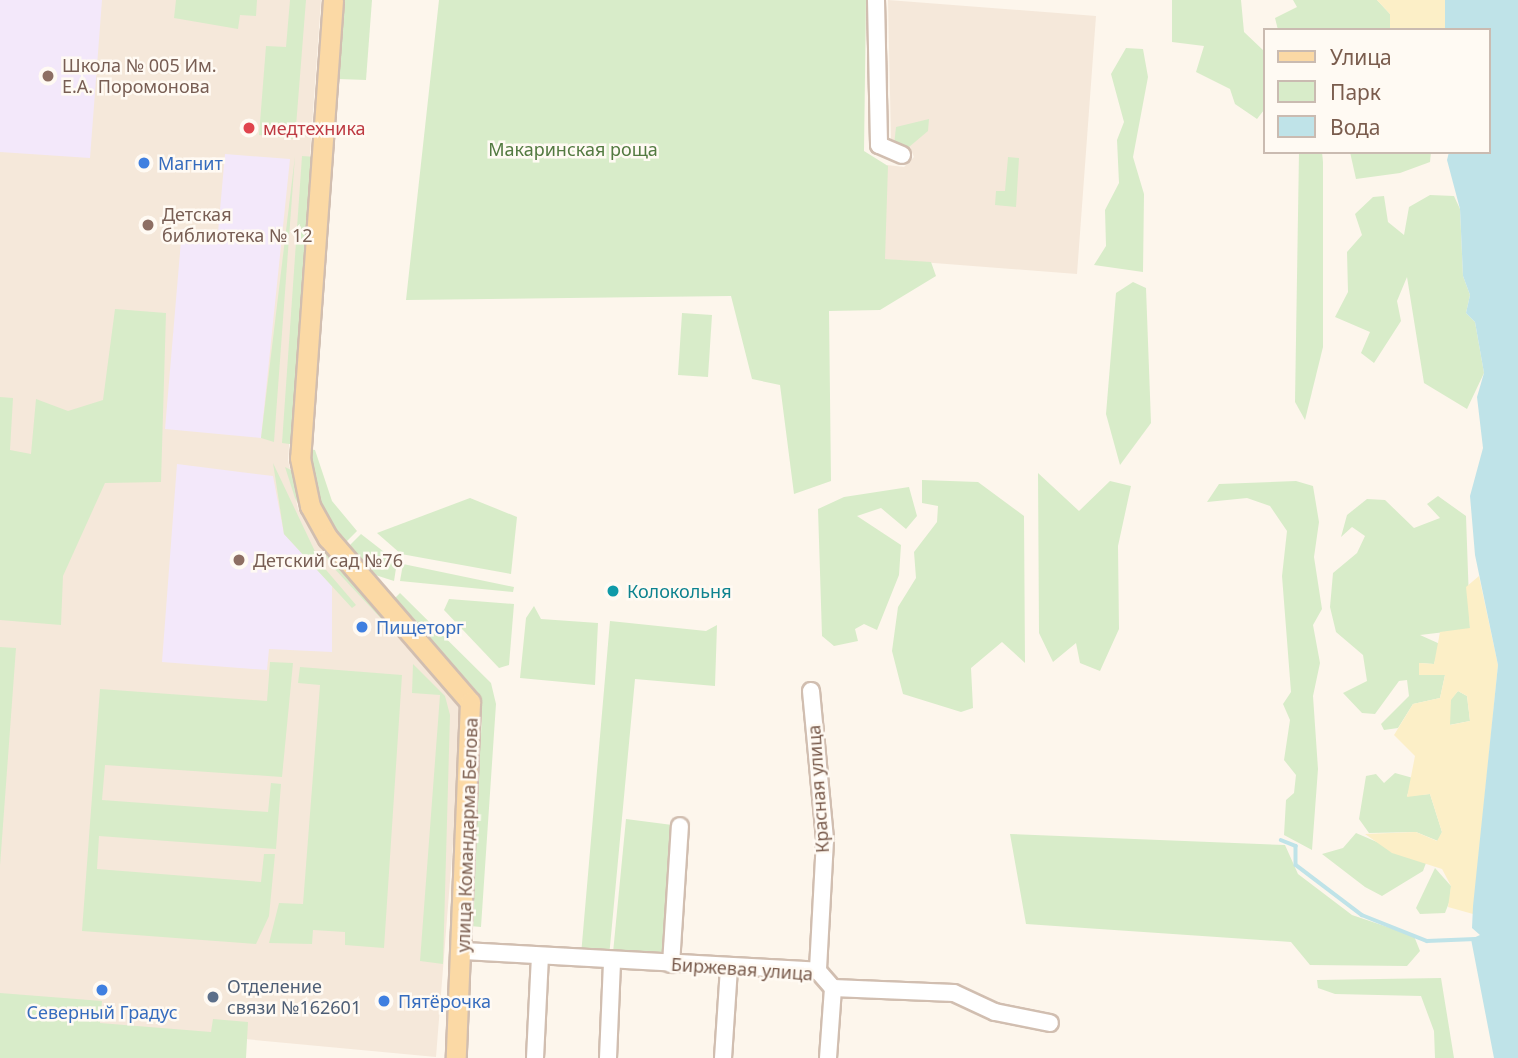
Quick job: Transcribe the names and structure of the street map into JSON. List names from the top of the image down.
{
  "streets": {
    "main road": ["улица Командарма Белова"],
    "street": ["Красная улица", "Биржевая улица"]
  },
  "crossings": [
    ["Красная улица", "Биржевая улица"],
    ["улица Командарма Белова", "Биржевая улица"]
  ],
  "parks": ["Макаринская роща"],
  "places": [
    "Школа № 005 Им. Е.А. Поромонова",
    "медтехника",
    "Магнит",
    "Детская библиотека № 12",
    "Детский сад №76",
    "Колокольня",
    "Пищеторг",
    "Северный Градус",
    "Отделение связи №162601",
    "Пятёрочка"
  ],
  "legend": ["Улица", "Парк", "Вода"]
}
